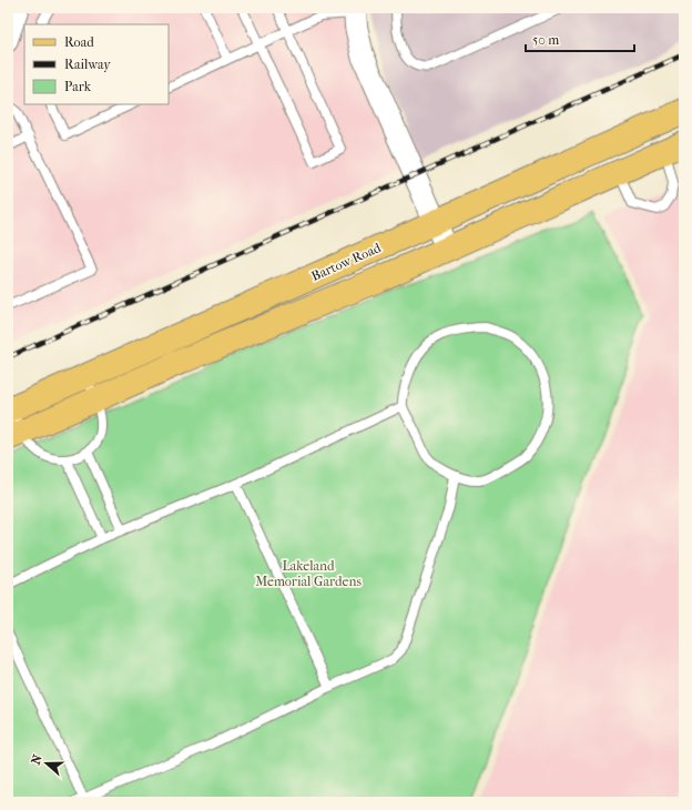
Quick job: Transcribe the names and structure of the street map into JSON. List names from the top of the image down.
{
  "streets": {
    "main road": ["Bartow Road"]
  },
  "parks": ["Lakeland Memorial Gardens"],
  "legend": ["Road", "Railway", "Park"],
  "scale_bar": "50 m",
  "north": "left"
}
